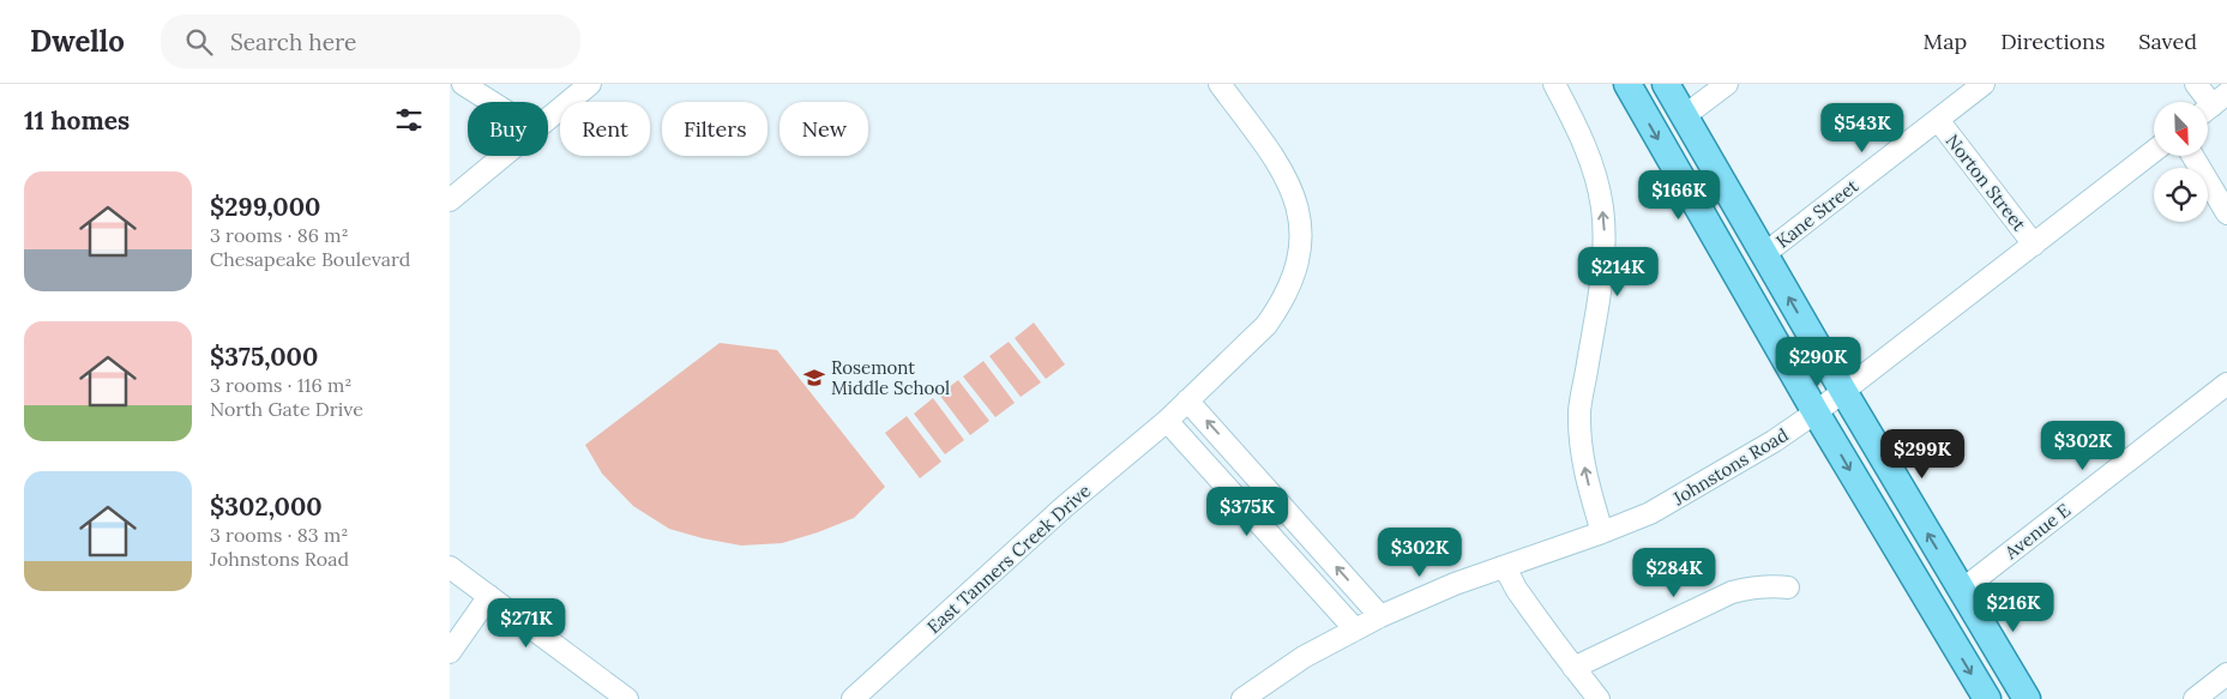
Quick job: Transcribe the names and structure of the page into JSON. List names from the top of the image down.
{
  "streets": {
    "street": [
      "Norton Street",
      "Kane Street",
      "Johnstons Road",
      "Avenue E",
      "East Tanners Creek Drive"
    ]
  },
  "crossings": [
    ["Norton Street", "Kane Street"],
    ["Norton Street", "Johnstons Road"]
  ],
  "places": {
    "school or university": ["Rosemont Middle School"]
  },
  "north": "bottom right",
  "page": {
    "header": "Dwello",
    "search": "Search here",
    "nav": ["Map", "Directions", "Saved"],
    "heading": "11 homes",
    "chip": [
      "Buy",
      "Rent",
      "Filters",
      "New"
    ],
    "price": [
      "$543K",
      "$166K",
      "$214K",
      "$290K",
      "$302K",
      "$299K",
      "$375K",
      "$302K",
      "$284K",
      "$216K",
      "$271K"
    ],
    "list": [
      {
        "name": "$299,000",
        "note": "3 rooms · 86 m² · Chesapeake Boulevard"
      },
      {
        "name": "$375,000",
        "note": "3 rooms · 116 m² · North Gate Drive"
      },
      {
        "name": "$302,000",
        "note": "3 rooms · 83 m² · Johnstons Road"
      }
    ]
  }
}
